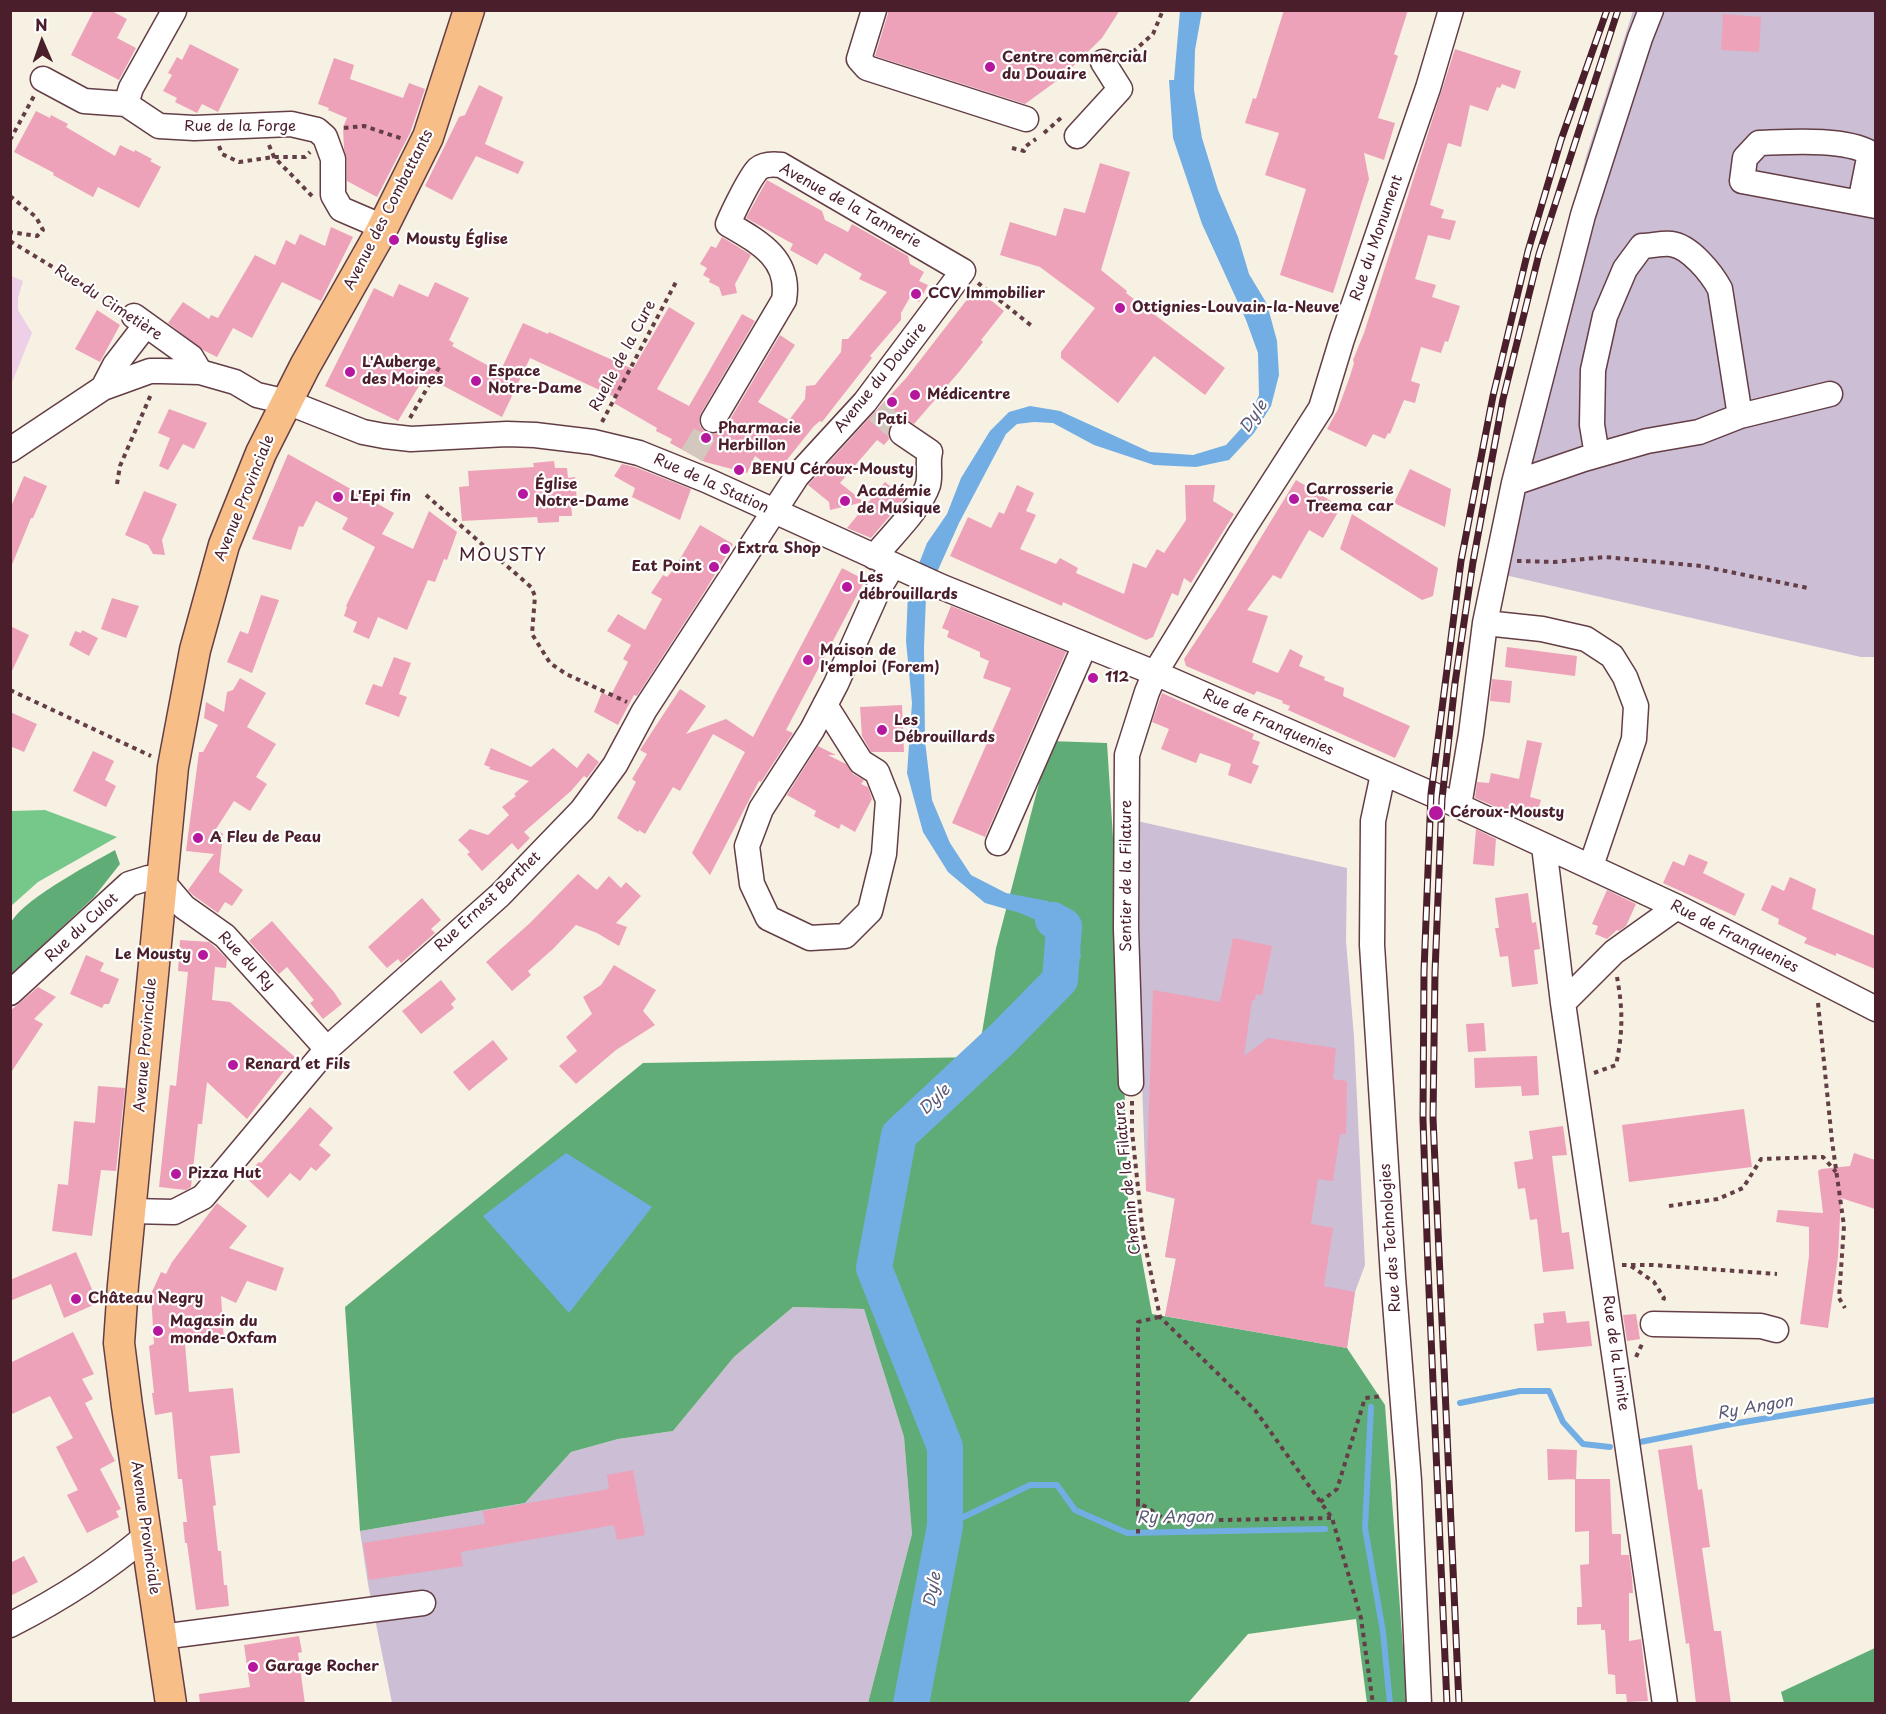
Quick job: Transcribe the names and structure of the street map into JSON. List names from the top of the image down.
{
  "streets": {
    "main road": ["Avenue des Combattants", "Avenue Provinciale"],
    "street": [
      "Rue de la Forge",
      "Avenue de la Tannerie",
      "Rue du Monument",
      "Rue du Cimetière",
      "Avenue du Douaire",
      "Rue de la Station",
      "Rue de Franquenies",
      "Sentier de la Filature",
      "Rue Ernest Berthet",
      "Rue du Culot",
      "Rue du Ry",
      "Rue des Technologies",
      "Rue de la Limite"
    ],
    "path": ["Ruelle de la Cure", "Chemin de la Filature"]
  },
  "crossings": [
    ["Rue de la Forge", "Avenue des Combattants"],
    ["Avenue de la Tannerie", "Avenue du Douaire"],
    ["Avenue des Combattants", "Rue de la Station"],
    ["Avenue des Combattants", "Avenue Provinciale"],
    ["Rue du Monument", "Rue de Franquenies"],
    ["Rue du Monument", "Sentier de la Filature"],
    ["Rue du Cimetière", "Rue de la Station"],
    ["Ruelle de la Cure", "Rue de la Station"],
    ["Avenue du Douaire", "Rue de la Station"],
    ["Avenue du Douaire", "Rue Ernest Berthet"],
    ["Rue de la Station", "Avenue Provinciale"],
    ["Rue de la Station", "Rue de Franquenies"],
    ["Rue de la Station", "Rue Ernest Berthet"],
    ["Avenue Provinciale", "Rue Ernest Berthet"],
    ["Avenue Provinciale", "Rue du Culot"],
    ["Avenue Provinciale", "Rue du Ry"],
    ["Rue de Franquenies", "Sentier de la Filature"],
    ["Rue de Franquenies", "Rue des Technologies"],
    ["Rue de Franquenies", "Rue de la Limite"],
    ["Sentier de la Filature", "Chemin de la Filature"],
    ["Rue Ernest Berthet", "Rue du Ry"],
    ["Rue du Culot", "Rue du Ry"]
  ],
  "districts": ["MOUSTY"],
  "water": ["Dyle", "Ry Angon"],
  "places": [
    "Centre commercial du Douaire",
    "Mousty Église",
    "CCV Immobilier",
    "Ottignies-Louvain-la-Neuve",
    "L'Auberge des Moines",
    "Espace Notre-Dame",
    "Médicentre",
    "Pati",
    "Pharmacie Herbillon",
    "BENU Céroux-Mousty",
    "Église Notre-Dame",
    "L'Epi fin",
    "Carrosserie Treema car",
    "Académie de Musique",
    "Extra Shop",
    "Eat Point",
    "Les débrouillards",
    "Maison de l'emploi (Forem)",
    "112",
    "Les Débrouillards",
    "Céroux-Mousty",
    "A Fleu de Peau",
    "Le Mousty",
    "Renard et Fils",
    "Pizza Hut",
    "Château Negry",
    "Magasin du monde-Oxfam",
    "Garage Rocher"
  ],
  "north": "top"
}
